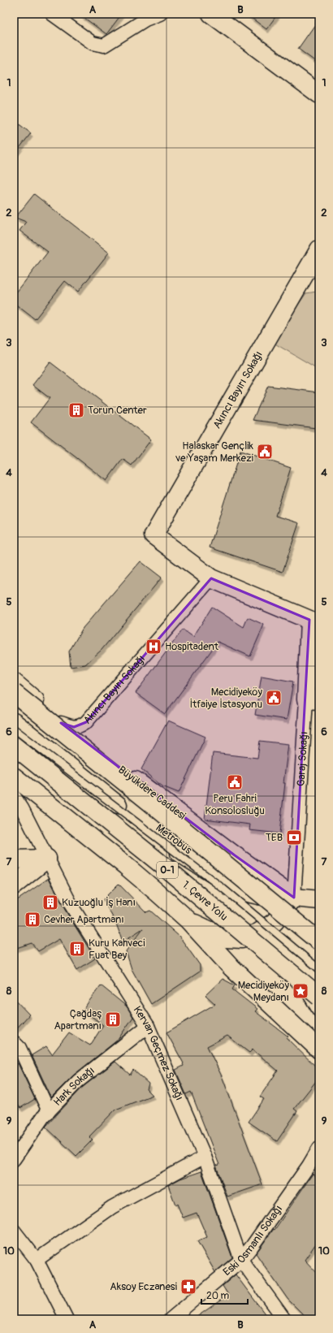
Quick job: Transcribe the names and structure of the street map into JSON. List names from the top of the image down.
{
  "streets": {
    "main road": [
      "Akıncı Bayırı Sokağı",
      "Garaj Sokağı",
      "Büyükdere Caddesi",
      "O-1",
      "1. Çevre Yolu"
    ],
    "street": ["Kervan Geçmez Sokağı", "Hark Sokağı", "Eski Osmanlı Sokağı"],
    "lane": ["Metrobüs"]
  },
  "crossings": [
    ["Akıncı Bayırı Sokağı", "Garaj Sokağı"],
    ["Akıncı Bayırı Sokağı", "Büyükdere Caddesi"],
    ["Garaj Sokağı", "Büyükdere Caddesi"],
    ["Metrobüs", "1. Çevre Yolu"],
    ["Kervan Geçmez Sokağı", "Hark Sokağı"],
    ["Kervan Geçmez Sokağı", "Eski Osmanlı Sokağı"]
  ],
  "places": {
    "building": [
      "Torun Center",
      "Kuzuoğlu İş Hanı",
      "Cevher Apartmanı",
      "Kuru Kahveci Fuat Bey",
      "Çağdaş Apartmanı"
    ],
    "public building": ["Halaskar Gençlik ve Yaşam Merkezi", "Mecidiyeköy İtfaiye İstasyonu", "Peru Fahri Konsolosluğu"],
    "hospital": ["Hospitadent"],
    "bank": ["TEB"],
    "place": ["Mecidiyeköy Meydanı"],
    "pharmacy": ["Aksoy Eczanesi"]
  },
  "scale_bar": "20 m",
  "grid": {
    "columns": ["A", "B"],
    "rows": [
      "1",
      "2",
      "3",
      "4",
      "5",
      "6",
      "7",
      "8",
      "9",
      "10"
    ]
  }
}
